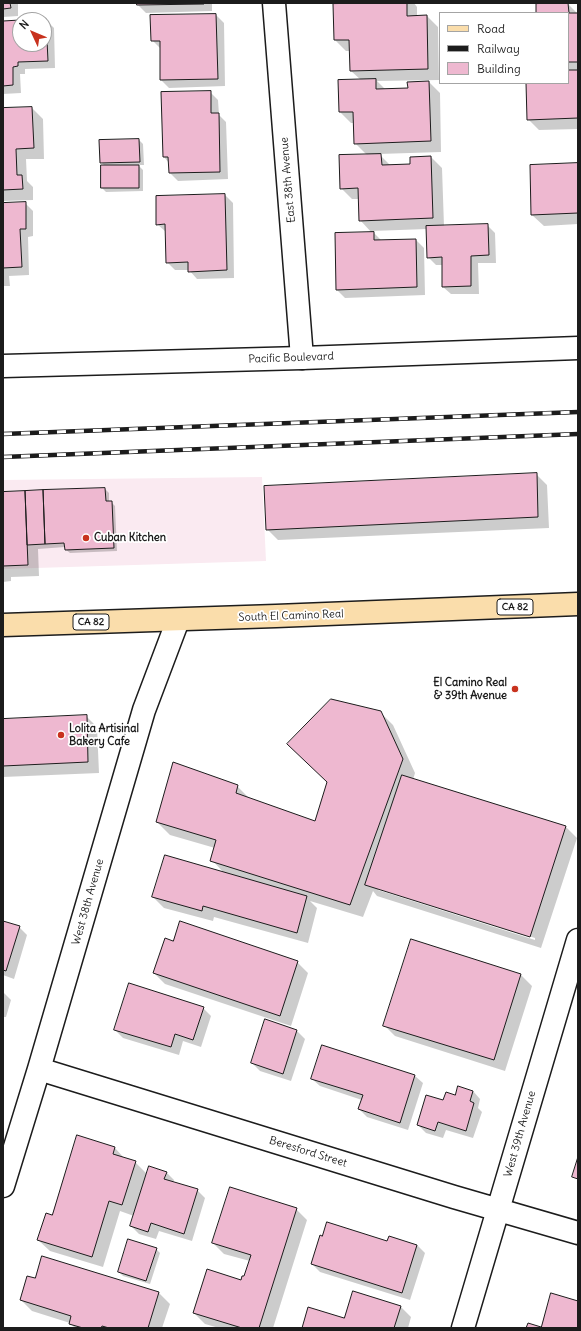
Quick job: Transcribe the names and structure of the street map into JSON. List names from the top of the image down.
{
  "streets": {
    "main road": ["CA 82", "South El Camino Real"],
    "street": [
      "East 38th Avenue",
      "Pacific Boulevard",
      "West 38th Avenue",
      "West 39th Avenue",
      "Beresford Street"
    ]
  },
  "crossings": [
    ["East 38th Avenue", "Pacific Boulevard"],
    ["South El Camino Real", "West 38th Avenue"],
    ["West 38th Avenue", "Beresford Street"],
    ["West 39th Avenue", "Beresford Street"]
  ],
  "places": ["Cuban Kitchen", "El Camino Real & 39th Avenue", "Lolita Artisinal Bakery Cafe"],
  "legend": ["Road", "Railway", "Building"],
  "north": "top left"
}
